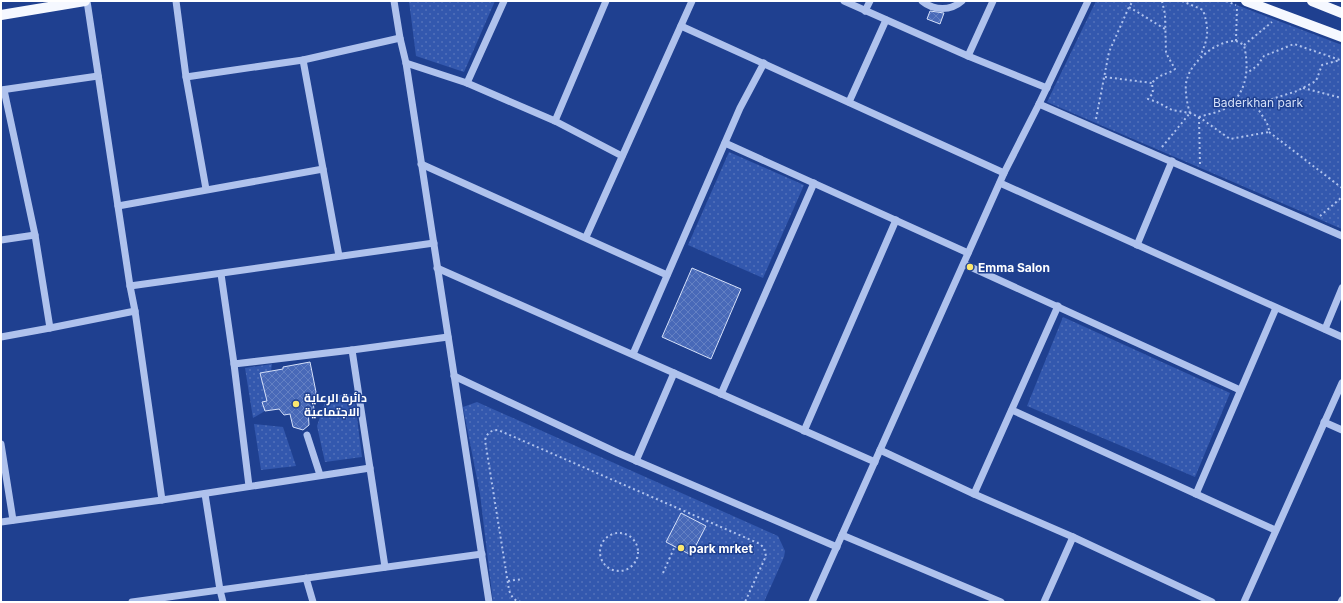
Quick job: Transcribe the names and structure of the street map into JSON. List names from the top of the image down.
{
  "parks": ["Baderkhan park"],
  "places": ["Emma Salon", "دائرة الرعاية الاجتماعية", "park mrket"]
}
